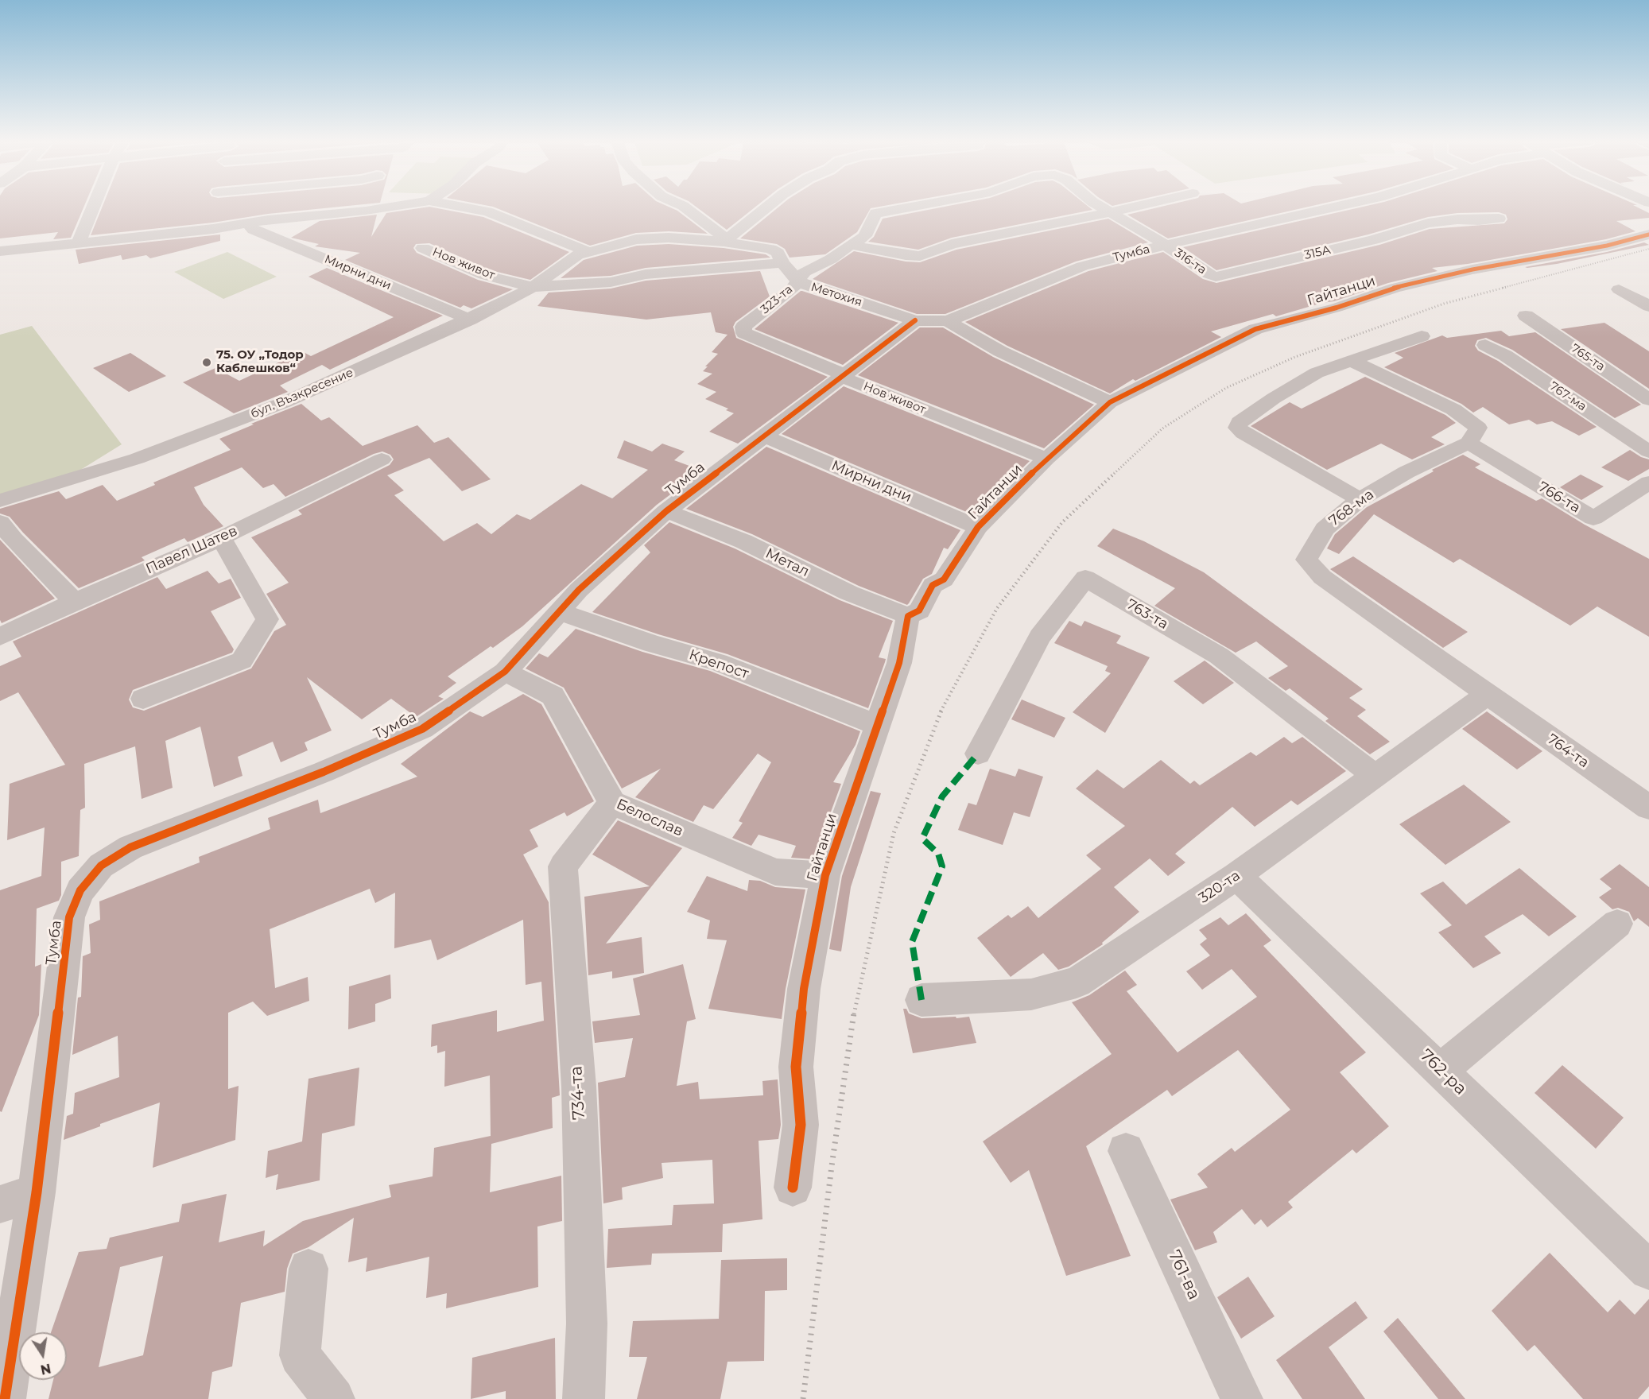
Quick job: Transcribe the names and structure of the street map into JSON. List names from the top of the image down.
{
  "streets": {
    "street": [
      "315А",
      "Тумба",
      "316-та",
      "Нов живот",
      "Мирни дни",
      "Гайтанци",
      "Метохия",
      "323-та",
      "765-та",
      "бул. Възкресение",
      "767-ма",
      "766-та",
      "768-ма",
      "Павел Шатев",
      "Метал",
      "763-та",
      "Крепост",
      "764-та",
      "Белослав",
      "320-та",
      "762-ра",
      "734-та",
      "761-ва"
    ]
  },
  "crossings": [
    ["315А", "316-та"],
    ["Тумба", "316-та"],
    ["Тумба", "Нов живот"],
    ["Тумба", "Мирни дни"],
    ["Тумба", "Метохия"],
    ["Тумба", "Метал"],
    ["Тумба", "Крепост"],
    ["Тумба", "Белослав"],
    ["316-та", "323-та"],
    ["Нов живот", "Гайтанци"],
    ["Нов живот", "323-та"],
    ["Нов живот", "бул. Възкресение"],
    ["Мирни дни", "Гайтанци"],
    ["Мирни дни", "бул. Възкресение"],
    ["Гайтанци", "Метохия"],
    ["Гайтанци", "Метал"],
    ["Гайтанци", "Крепост"],
    ["Гайтанци", "Белослав"],
    ["Метохия", "323-та"],
    ["Метохия", "бул. Възкресение"],
    ["766-та", "768-ма"],
    ["768-ма", "764-та"],
    ["768-ма", "320-та"],
    ["763-та", "320-та"],
    ["764-та", "320-та"],
    ["Белослав", "734-та"],
    ["320-та", "762-ра"]
  ],
  "places": ["75. ОУ „Тодор Каблешков“"],
  "north": "bottom"
}
